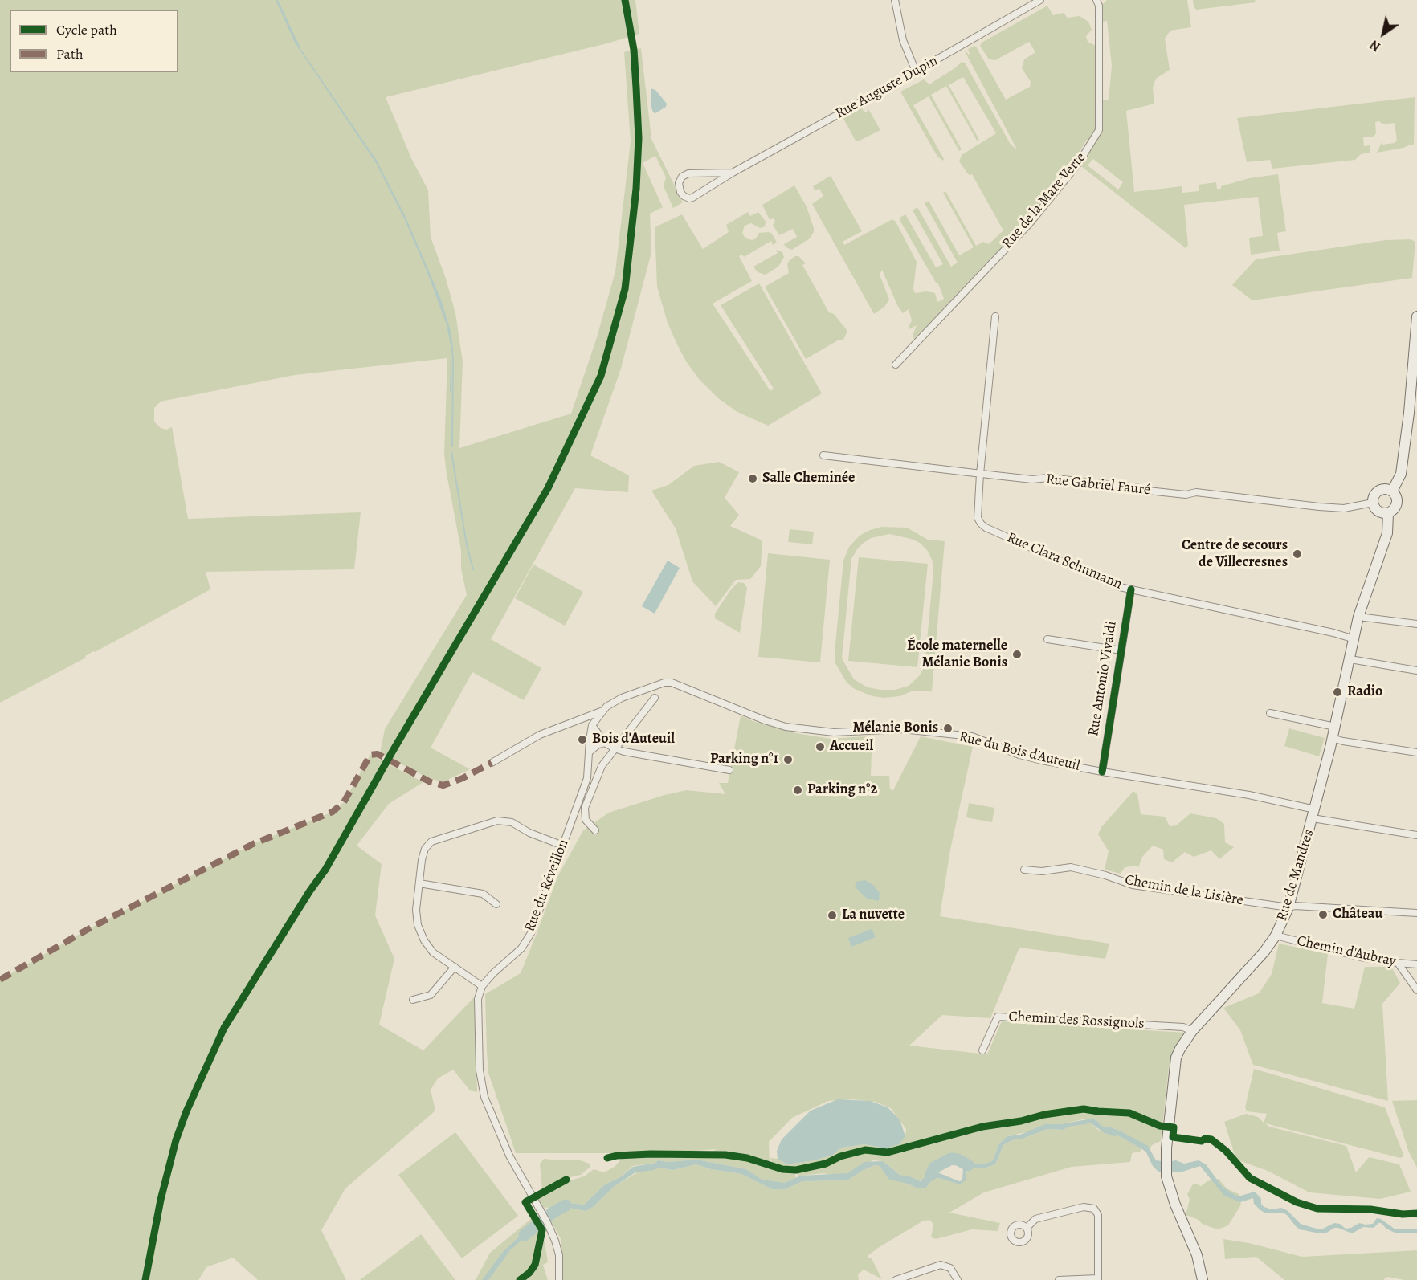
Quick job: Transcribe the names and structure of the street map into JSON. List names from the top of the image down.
{
  "streets": {
    "street": [
      "Rue Auguste Dupin",
      "Rue de la Mare Verte",
      "Rue Gabriel Fauré",
      "Rue Clara Schumann",
      "Rue Antonio Vivaldi",
      "Rue du Bois d'Auteuil",
      "Rue de Mandres",
      "Rue du Réveillon",
      "Chemin de la Lisière",
      "Chemin d'Aubray",
      "Chemin des Rossignols"
    ]
  },
  "crossings": [
    ["Rue Gabriel Fauré", "Rue Clara Schumann"],
    ["Rue Gabriel Fauré", "Rue de Mandres"],
    ["Rue Clara Schumann", "Rue Antonio Vivaldi"],
    ["Rue Clara Schumann", "Rue de Mandres"],
    ["Rue Antonio Vivaldi", "Rue du Bois d'Auteuil"],
    ["Rue du Bois d'Auteuil", "Rue de Mandres"],
    ["Rue du Bois d'Auteuil", "Rue du Réveillon"],
    ["Rue de Mandres", "Chemin de la Lisière"],
    ["Rue de Mandres", "Chemin d'Aubray"],
    ["Rue de Mandres", "Chemin des Rossignols"]
  ],
  "places": [
    "Salle Cheminée",
    "Centre de secours de Villecresnes",
    "École maternelle Mélanie Bonis",
    "Radio",
    "Mélanie Bonis",
    "Bois d'Auteuil",
    "Accueil",
    "Parking n°1",
    "Parking n°2",
    "Château",
    "La nuvette"
  ],
  "legend": ["Cycle path", "Path"],
  "north": "bottom left"
}
